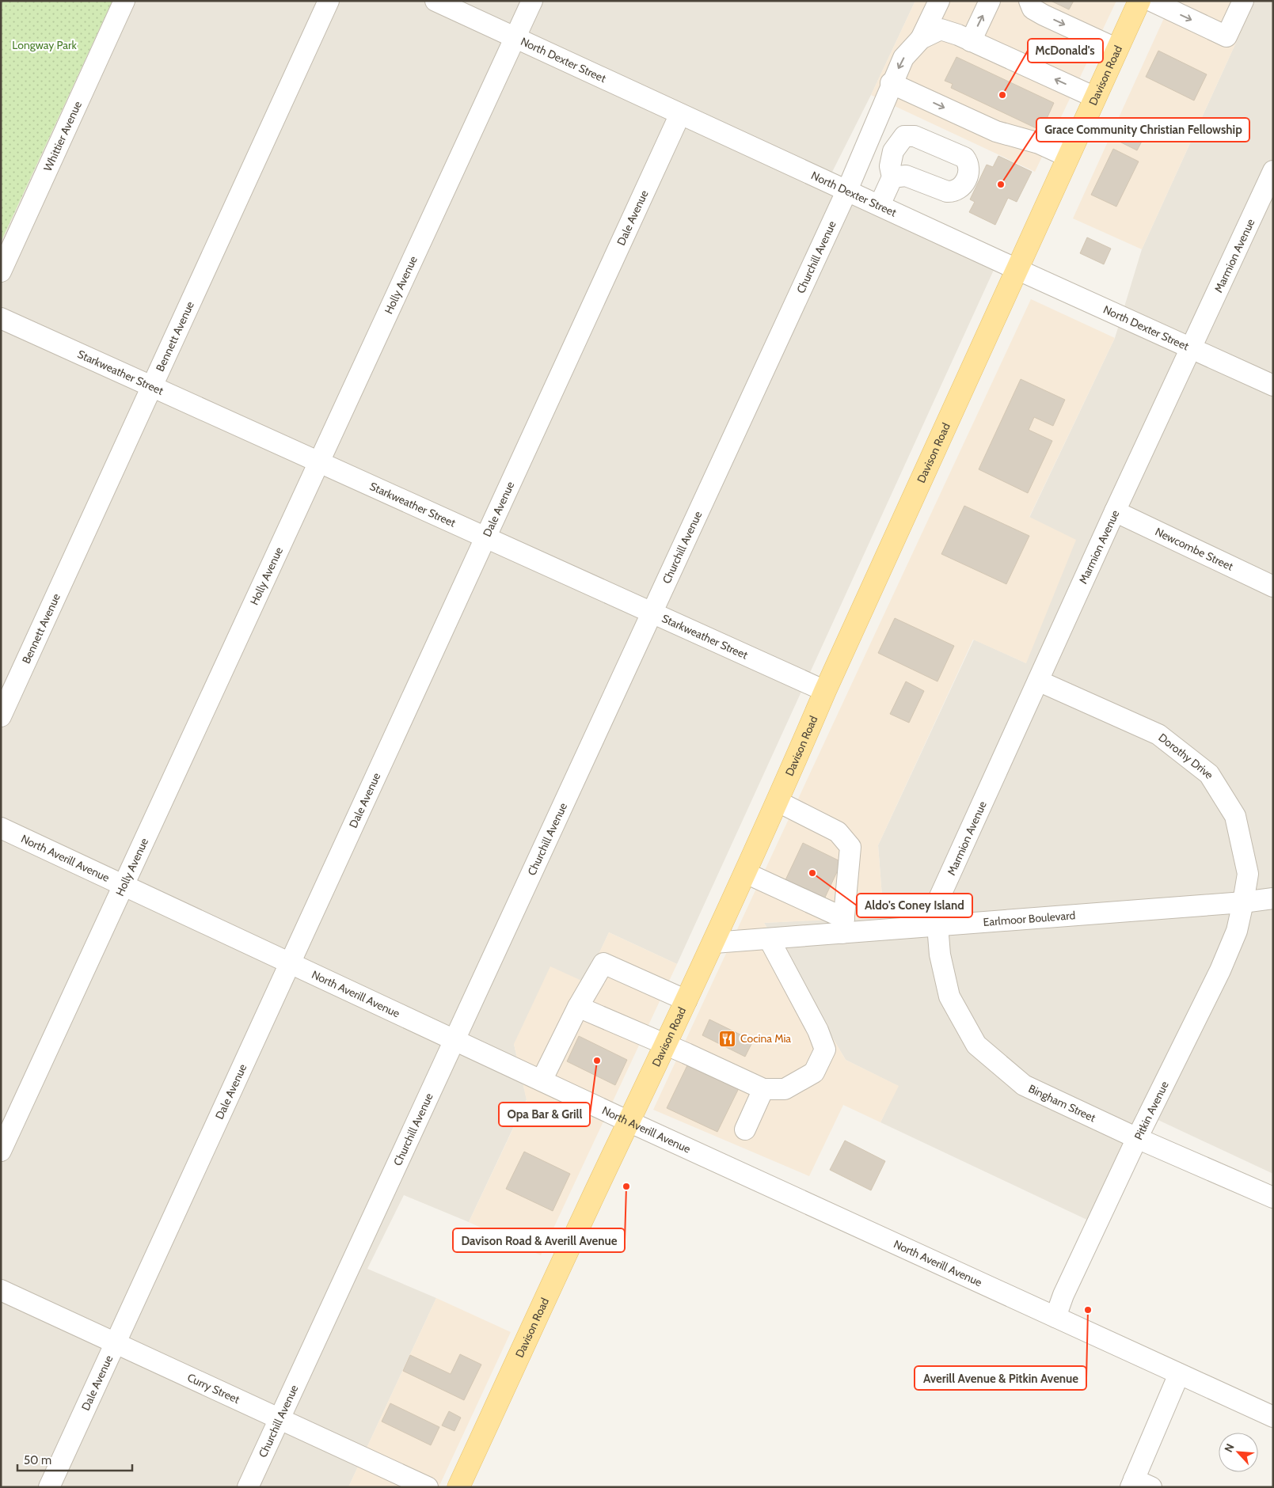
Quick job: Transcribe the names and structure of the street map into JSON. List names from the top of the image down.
{
  "streets": {
    "main road": ["Davison Road"],
    "street": [
      "North Dexter Street",
      "Whittier Avenue",
      "Dale Avenue",
      "Marmion Avenue",
      "Churchill Avenue",
      "Holly Avenue",
      "Bennett Avenue",
      "Starkweather Street",
      "Newcombe Street",
      "Dorothy Drive",
      "North Averill Avenue",
      "Earlmoor Boulevard",
      "Bingham Street",
      "Pitkin Avenue",
      "Curry Street"
    ]
  },
  "crossings": [
    ["North Dexter Street", "Davison Road"],
    ["North Dexter Street", "Dale Avenue"],
    ["North Dexter Street", "Marmion Avenue"],
    ["North Dexter Street", "Churchill Avenue"],
    ["North Dexter Street", "Holly Avenue"],
    ["Davison Road", "Starkweather Street"],
    ["Davison Road", "North Averill Avenue"],
    ["Davison Road", "Earlmoor Boulevard"],
    ["Dale Avenue", "Starkweather Street"],
    ["Dale Avenue", "North Averill Avenue"],
    ["Dale Avenue", "Curry Street"],
    ["Marmion Avenue", "Newcombe Street"],
    ["Marmion Avenue", "Dorothy Drive"],
    ["Marmion Avenue", "Earlmoor Boulevard"],
    ["Marmion Avenue", "Bingham Street"],
    ["Churchill Avenue", "Starkweather Street"],
    ["Churchill Avenue", "North Averill Avenue"],
    ["Churchill Avenue", "Curry Street"],
    ["Holly Avenue", "Starkweather Street"],
    ["Holly Avenue", "North Averill Avenue"],
    ["Bennett Avenue", "Starkweather Street"],
    ["Dorothy Drive", "Earlmoor Boulevard"],
    ["Dorothy Drive", "Pitkin Avenue"],
    ["North Averill Avenue", "Pitkin Avenue"],
    ["Earlmoor Boulevard", "Bingham Street"],
    ["Earlmoor Boulevard", "Pitkin Avenue"],
    ["Bingham Street", "Pitkin Avenue"]
  ],
  "parks": ["Longway Park"],
  "places": {
    "other": [
      "McDonald's",
      "Grace Community Christian Fellowship",
      "Aldo's Coney Island",
      "Opa Bar & Grill",
      "Davison Road & Averill Avenue",
      "Averill Avenue & Pitkin Avenue"
    ],
    "restaurant": ["Cocina Mia"]
  },
  "scale_bar": "50 m",
  "north": "top left"
}
